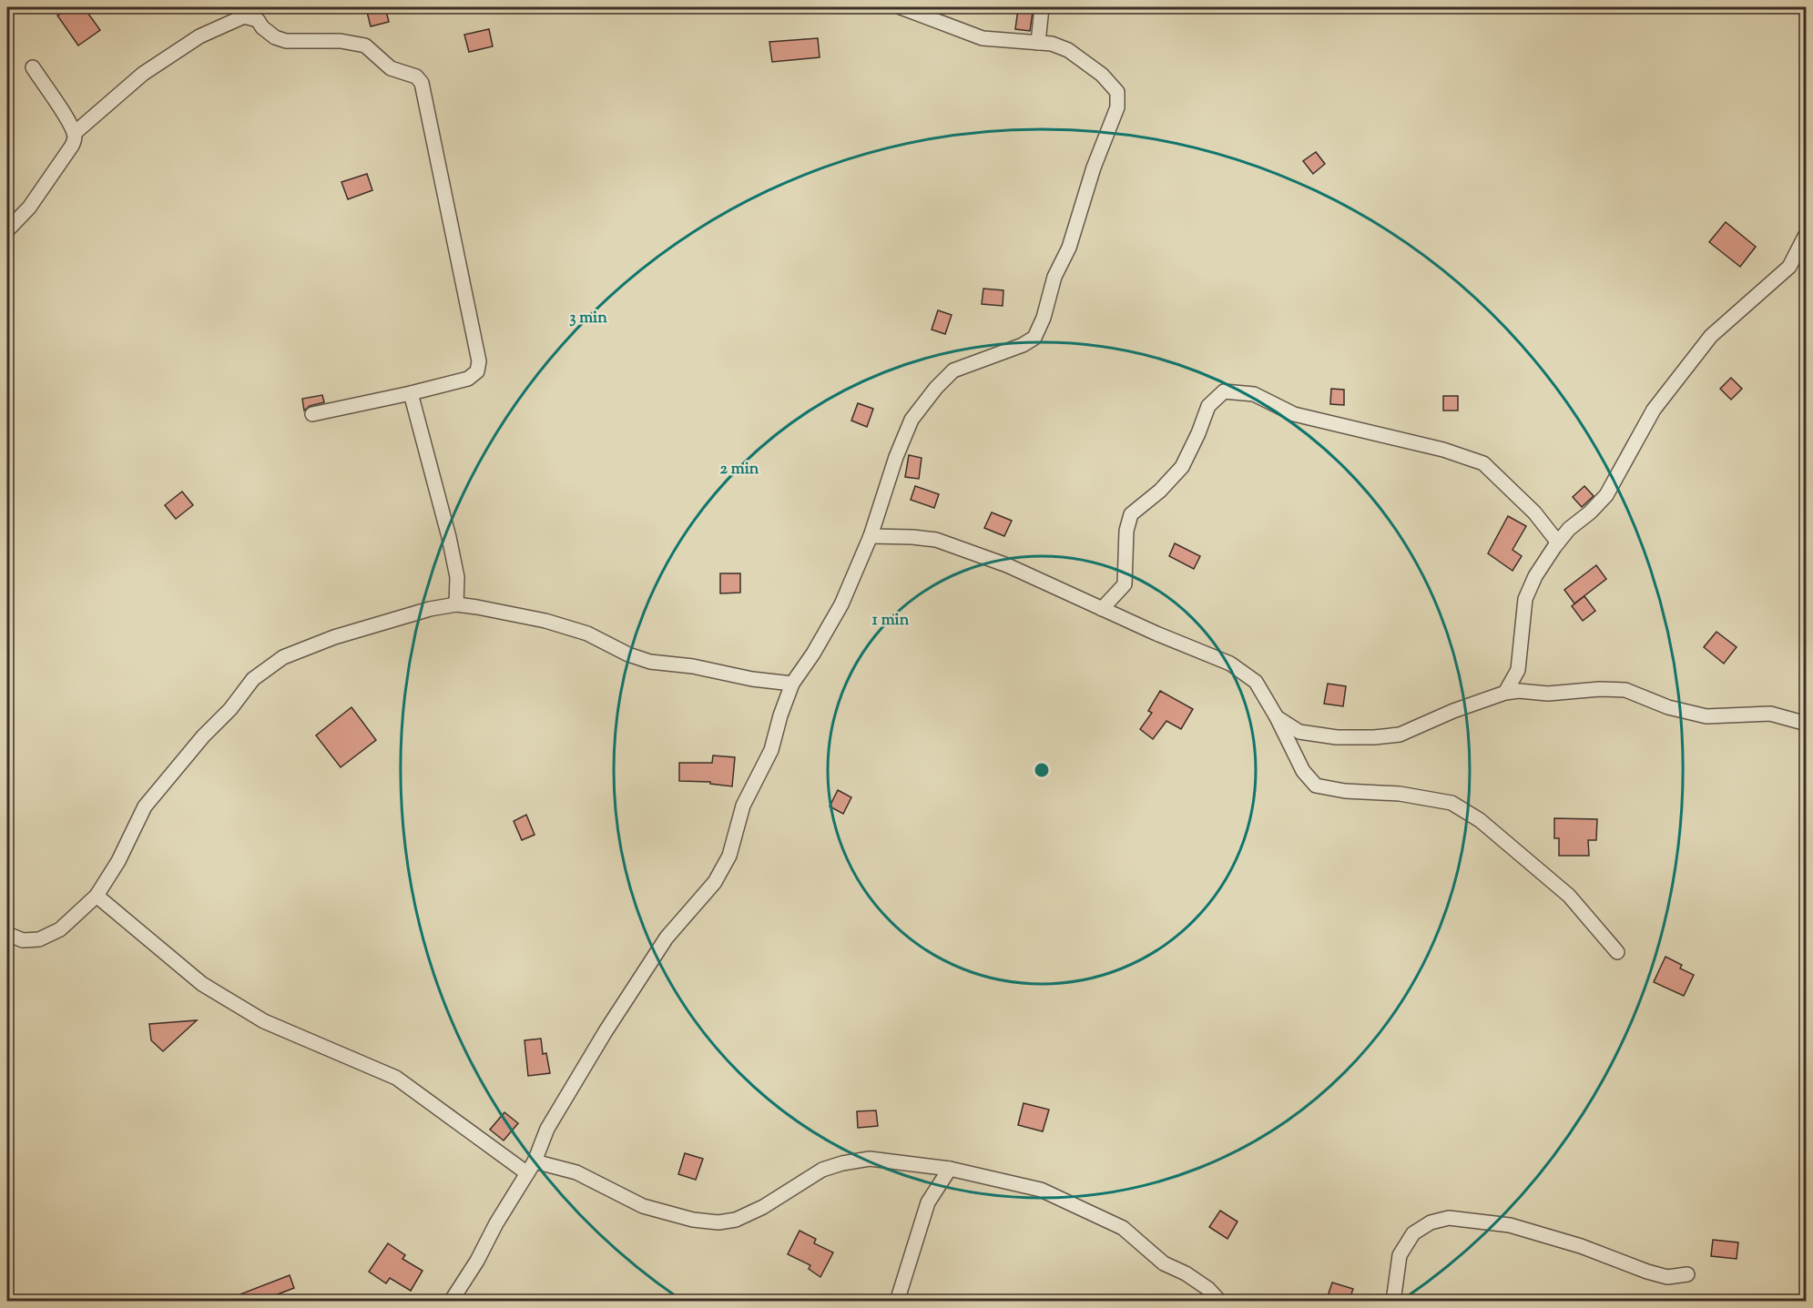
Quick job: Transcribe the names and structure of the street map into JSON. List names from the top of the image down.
{
  "rings": ["3 min", "2 min", "1 min"]
}
